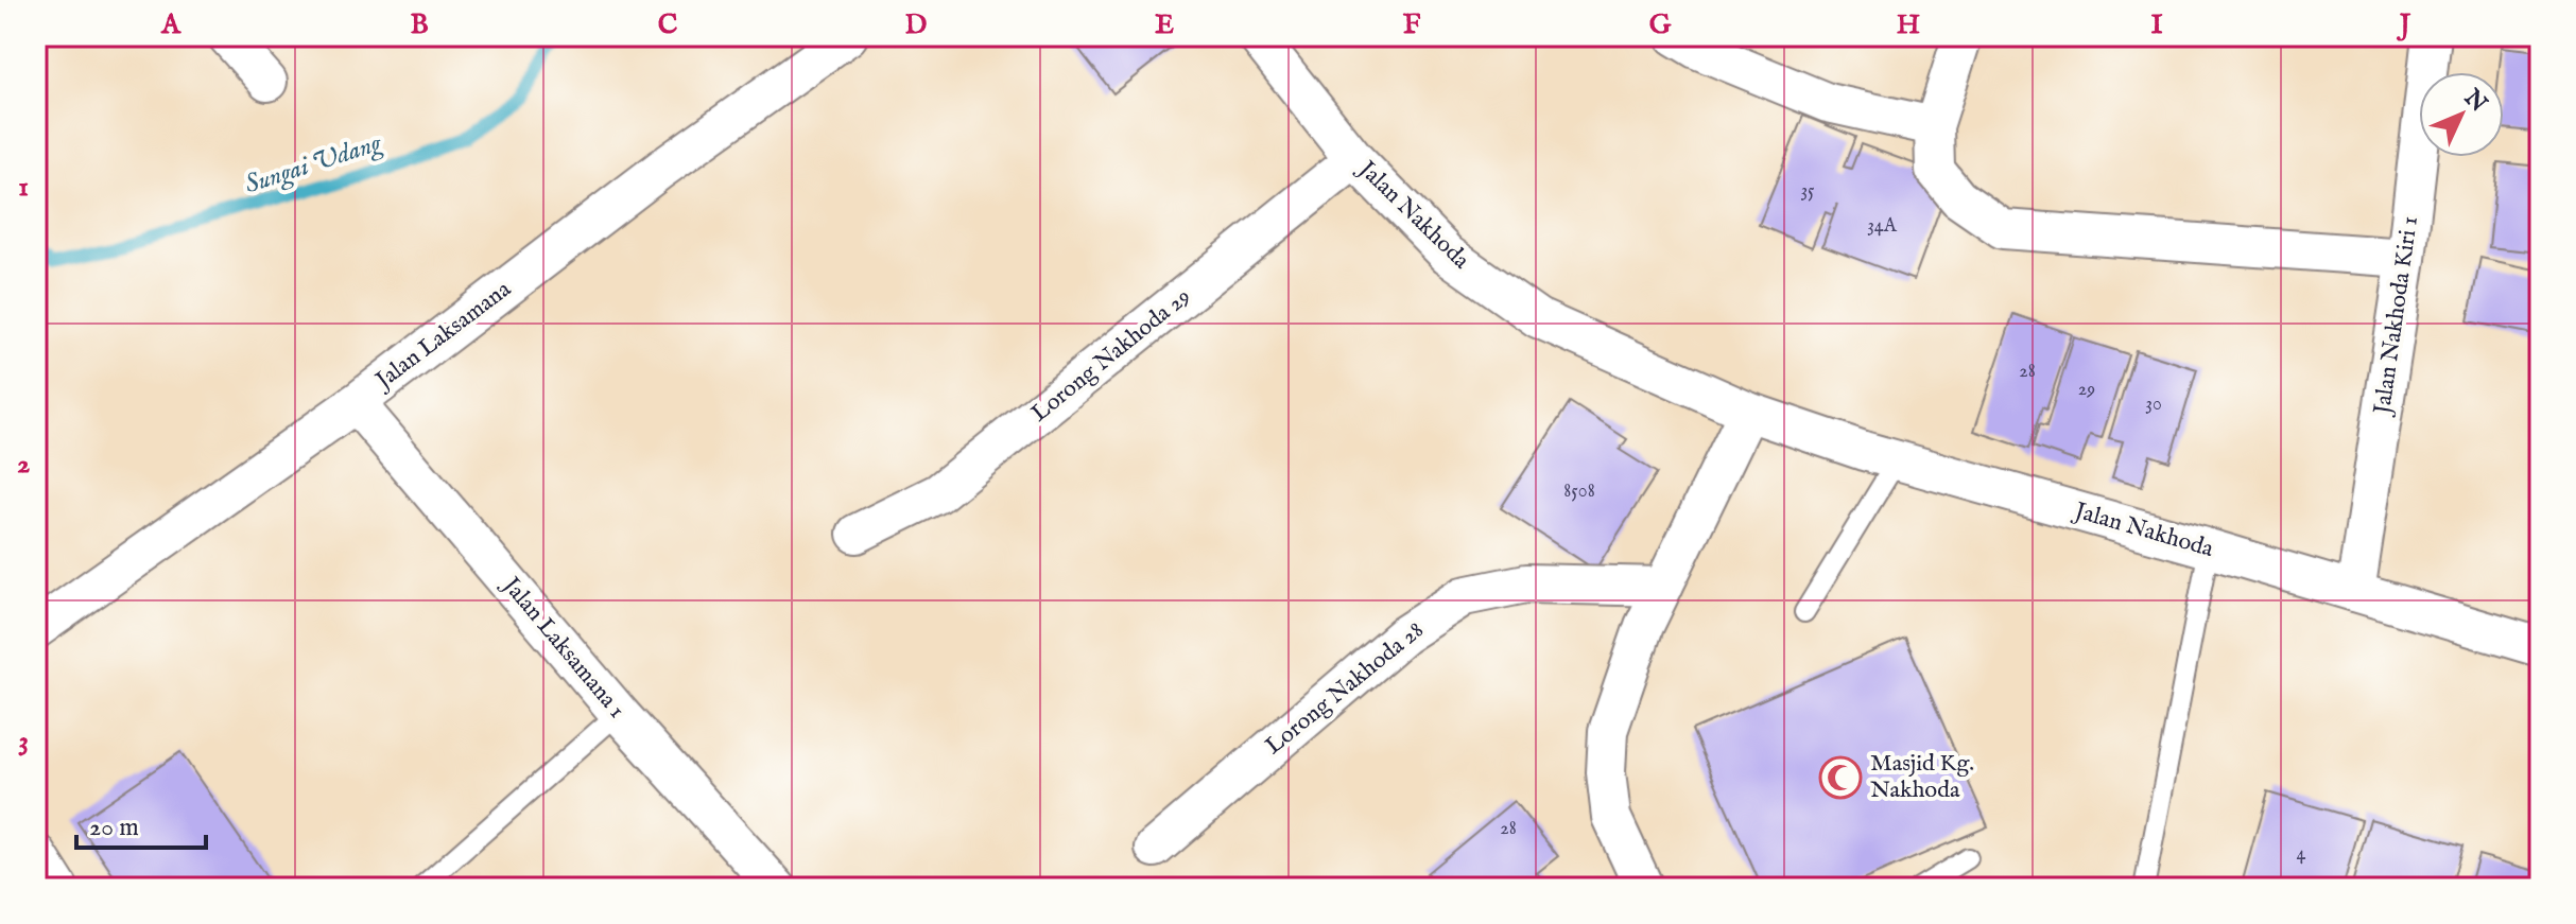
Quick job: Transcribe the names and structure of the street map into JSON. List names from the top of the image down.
{
  "streets": {
    "street": [
      "Jalan Nakhoda",
      "Jalan Nakhoda Kiri 1",
      "Jalan Laksamana",
      "Lorong Nakhoda 29",
      "Jalan Laksamana 1",
      "Lorong Nakhoda 28"
    ]
  },
  "crossings": [
    ["Jalan Nakhoda", "Jalan Nakhoda Kiri 1"],
    ["Jalan Nakhoda", "Lorong Nakhoda 29"],
    ["Jalan Laksamana", "Jalan Laksamana 1"]
  ],
  "water": ["Sungai Udang"],
  "places": {
    "mosque": ["Masjid Kg. Nakhoda"]
  },
  "house_numbers": [
    "35",
    "34A",
    "28",
    "29",
    "30",
    "8508",
    "28",
    "4"
  ],
  "scale_bar": "20 m",
  "north": "top right",
  "grid": {
    "columns": [
      "A",
      "B",
      "C",
      "D",
      "E",
      "F",
      "G",
      "H",
      "I",
      "J"
    ],
    "rows": ["1", "2", "3"]
  }
}
